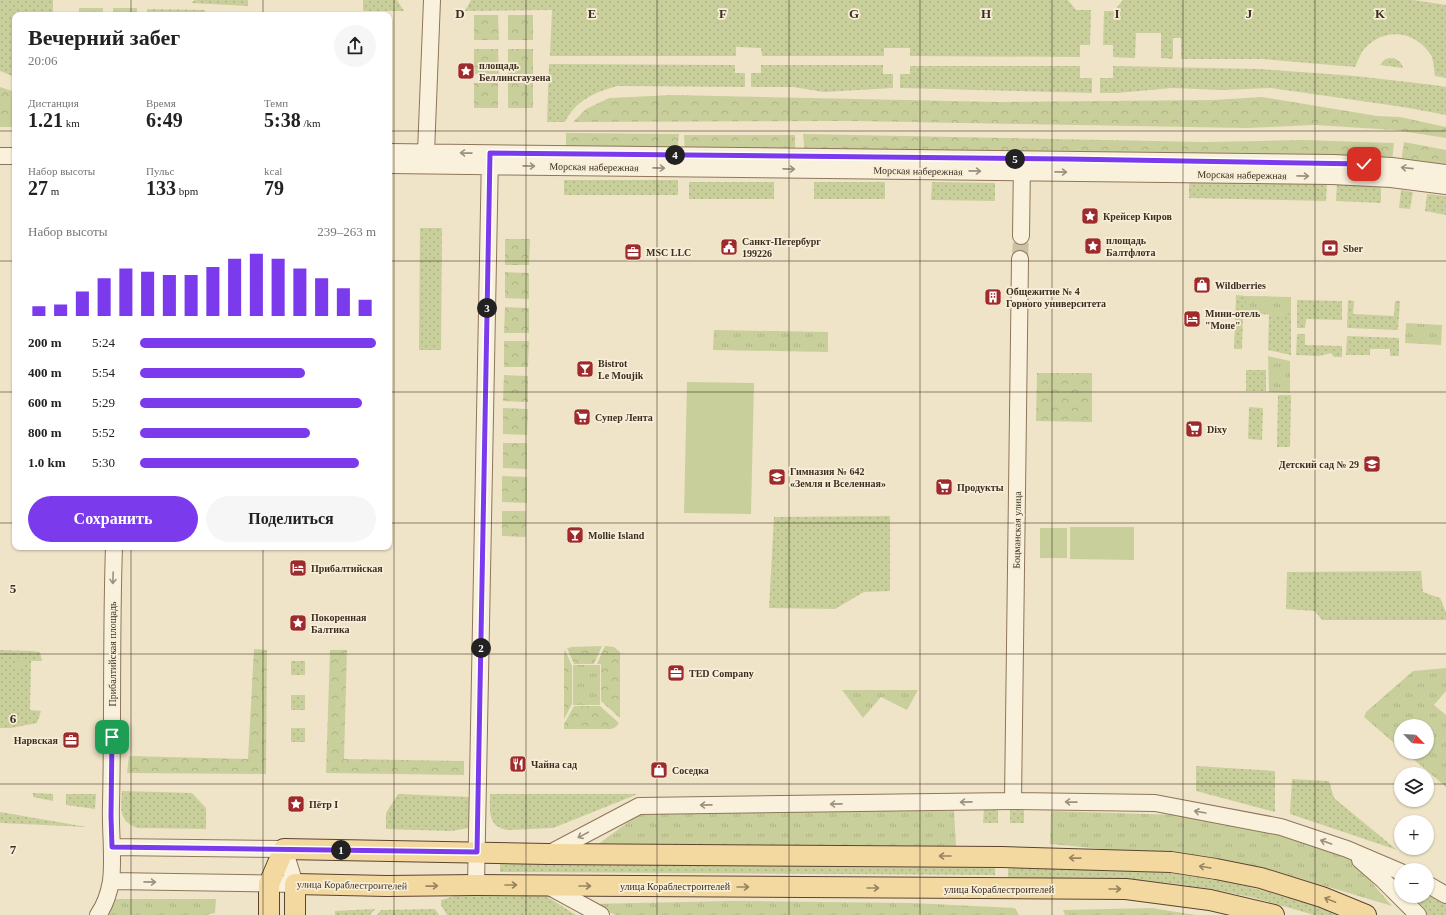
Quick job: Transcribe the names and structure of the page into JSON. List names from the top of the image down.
{
  "streets": {
    "main road": ["улица Кораблестроителей"],
    "street": ["Морская набережная", "Боцманская улица", "Прибалтийская площадь"]
  },
  "crossings": [
    ["Прибалтийская площадь", "улица Кораблестроителей"]
  ],
  "one_way": ["Прибалтийская площадь"],
  "places": {
    "place": [
      "площадь Беллинсгаузена",
      "Крейсер Киров",
      "площадь Балтфлота",
      "Покоренная Балтика",
      "Пётр I"
    ],
    "public building": ["Санкт-Петербург 199226"],
    "bank": ["Sber"],
    "office": ["MSC LLC", "TED Company", "Нарвская"],
    "shop": ["Wildberries", "Соседка"],
    "building": ["Общежитие № 4 Горного университета"],
    "hotel": ["Мини-отель \"Моне\"", "Прибалтийская"],
    "bar": ["Bistrot Le Moujik", "Mollie Island"],
    "supermarket": ["Супер Лента", "Dixy", "Продукты"],
    "school or university": ["Детский сад № 29", "Гимназия № 642 «Земля и Вселенная»"],
    "restaurant": ["Чайна сад"]
  },
  "north": "bottom right",
  "page": {
    "heading": ["Вечерний забег", "20:06"],
    "stats": [
      ["Дистанция", "1.21 km"],
      ["Время", "6:49"],
      ["Темп", "5:38 /km"],
      ["Набор высоты", "27 m"],
      ["Пульс", "133 bpm"],
      ["kcal", "79"]
    ],
    "pins": [
      "4",
      "5",
      "3",
      "2",
      "1"
    ],
    "chart": ["Набор высоты", "239–263 m"],
    "list": [
      {
        "name": "200 m",
        "note": "5:24"
      },
      {
        "name": "400 m",
        "note": "5:54"
      },
      {
        "name": "600 m",
        "note": "5:29"
      },
      {
        "name": "800 m",
        "note": "5:52"
      },
      {
        "name": "1.0 km",
        "note": "5:30"
      }
    ],
    "buttons": ["Сохранить", "Поделиться"],
    "map_buttons": ["+", "−"]
  },
  "grid": {
    "columns": [
      "D",
      "E",
      "F",
      "G",
      "H",
      "I",
      "J",
      "K"
    ],
    "rows": ["5", "6", "7"]
  }
}
